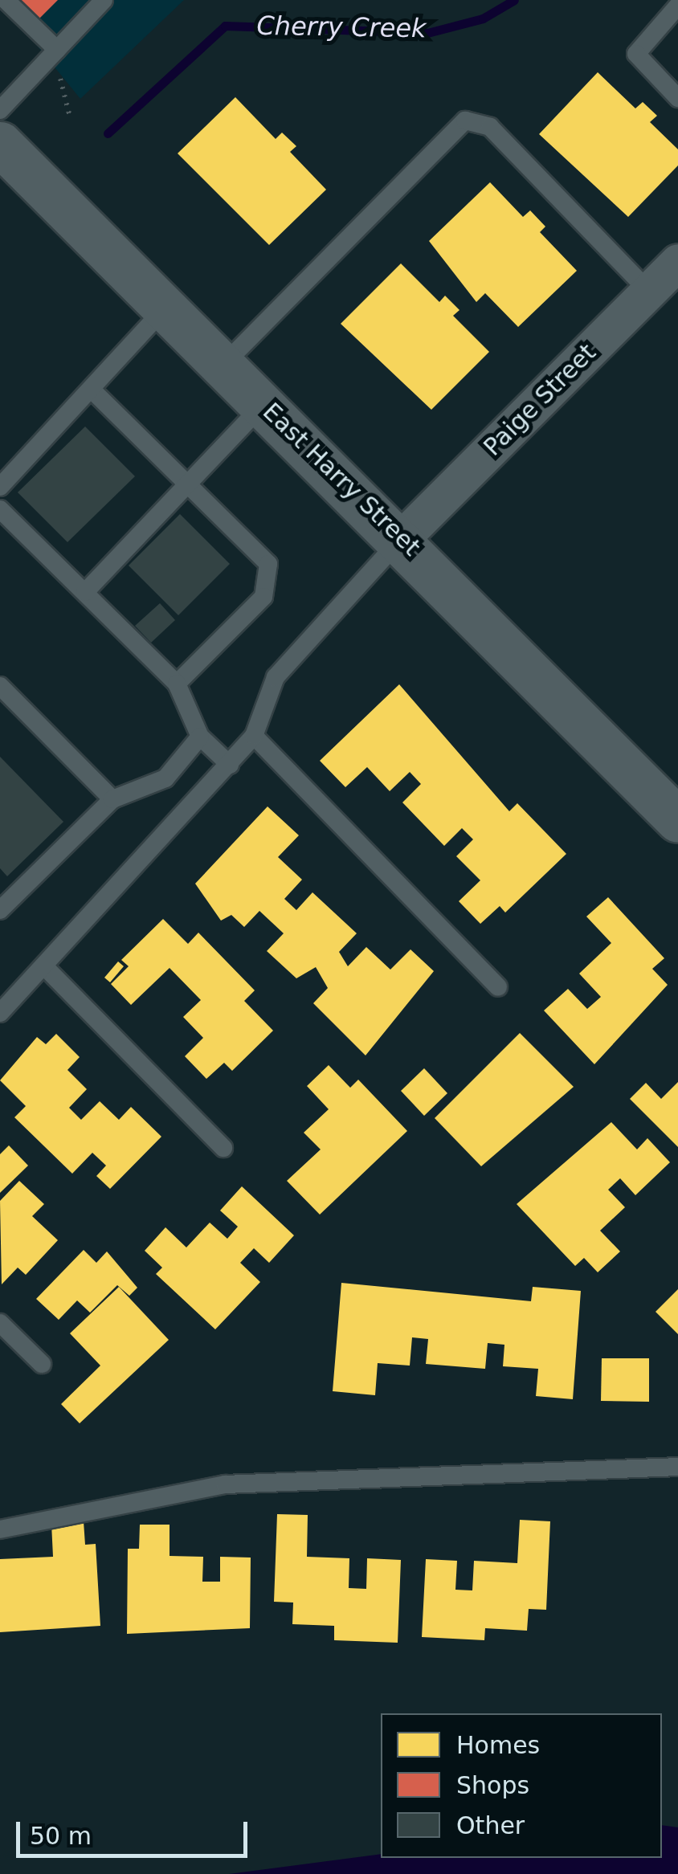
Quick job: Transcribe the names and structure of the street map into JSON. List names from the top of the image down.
{
  "streets": {
    "main road": ["East Harry Street"],
    "street": ["Paige Street"]
  },
  "crossings": [
    ["Paige Street", "East Harry Street"]
  ],
  "water": ["Cherry Creek"],
  "legend": ["Homes", "Shops", "Other"],
  "scale_bar": "50 m"
}
